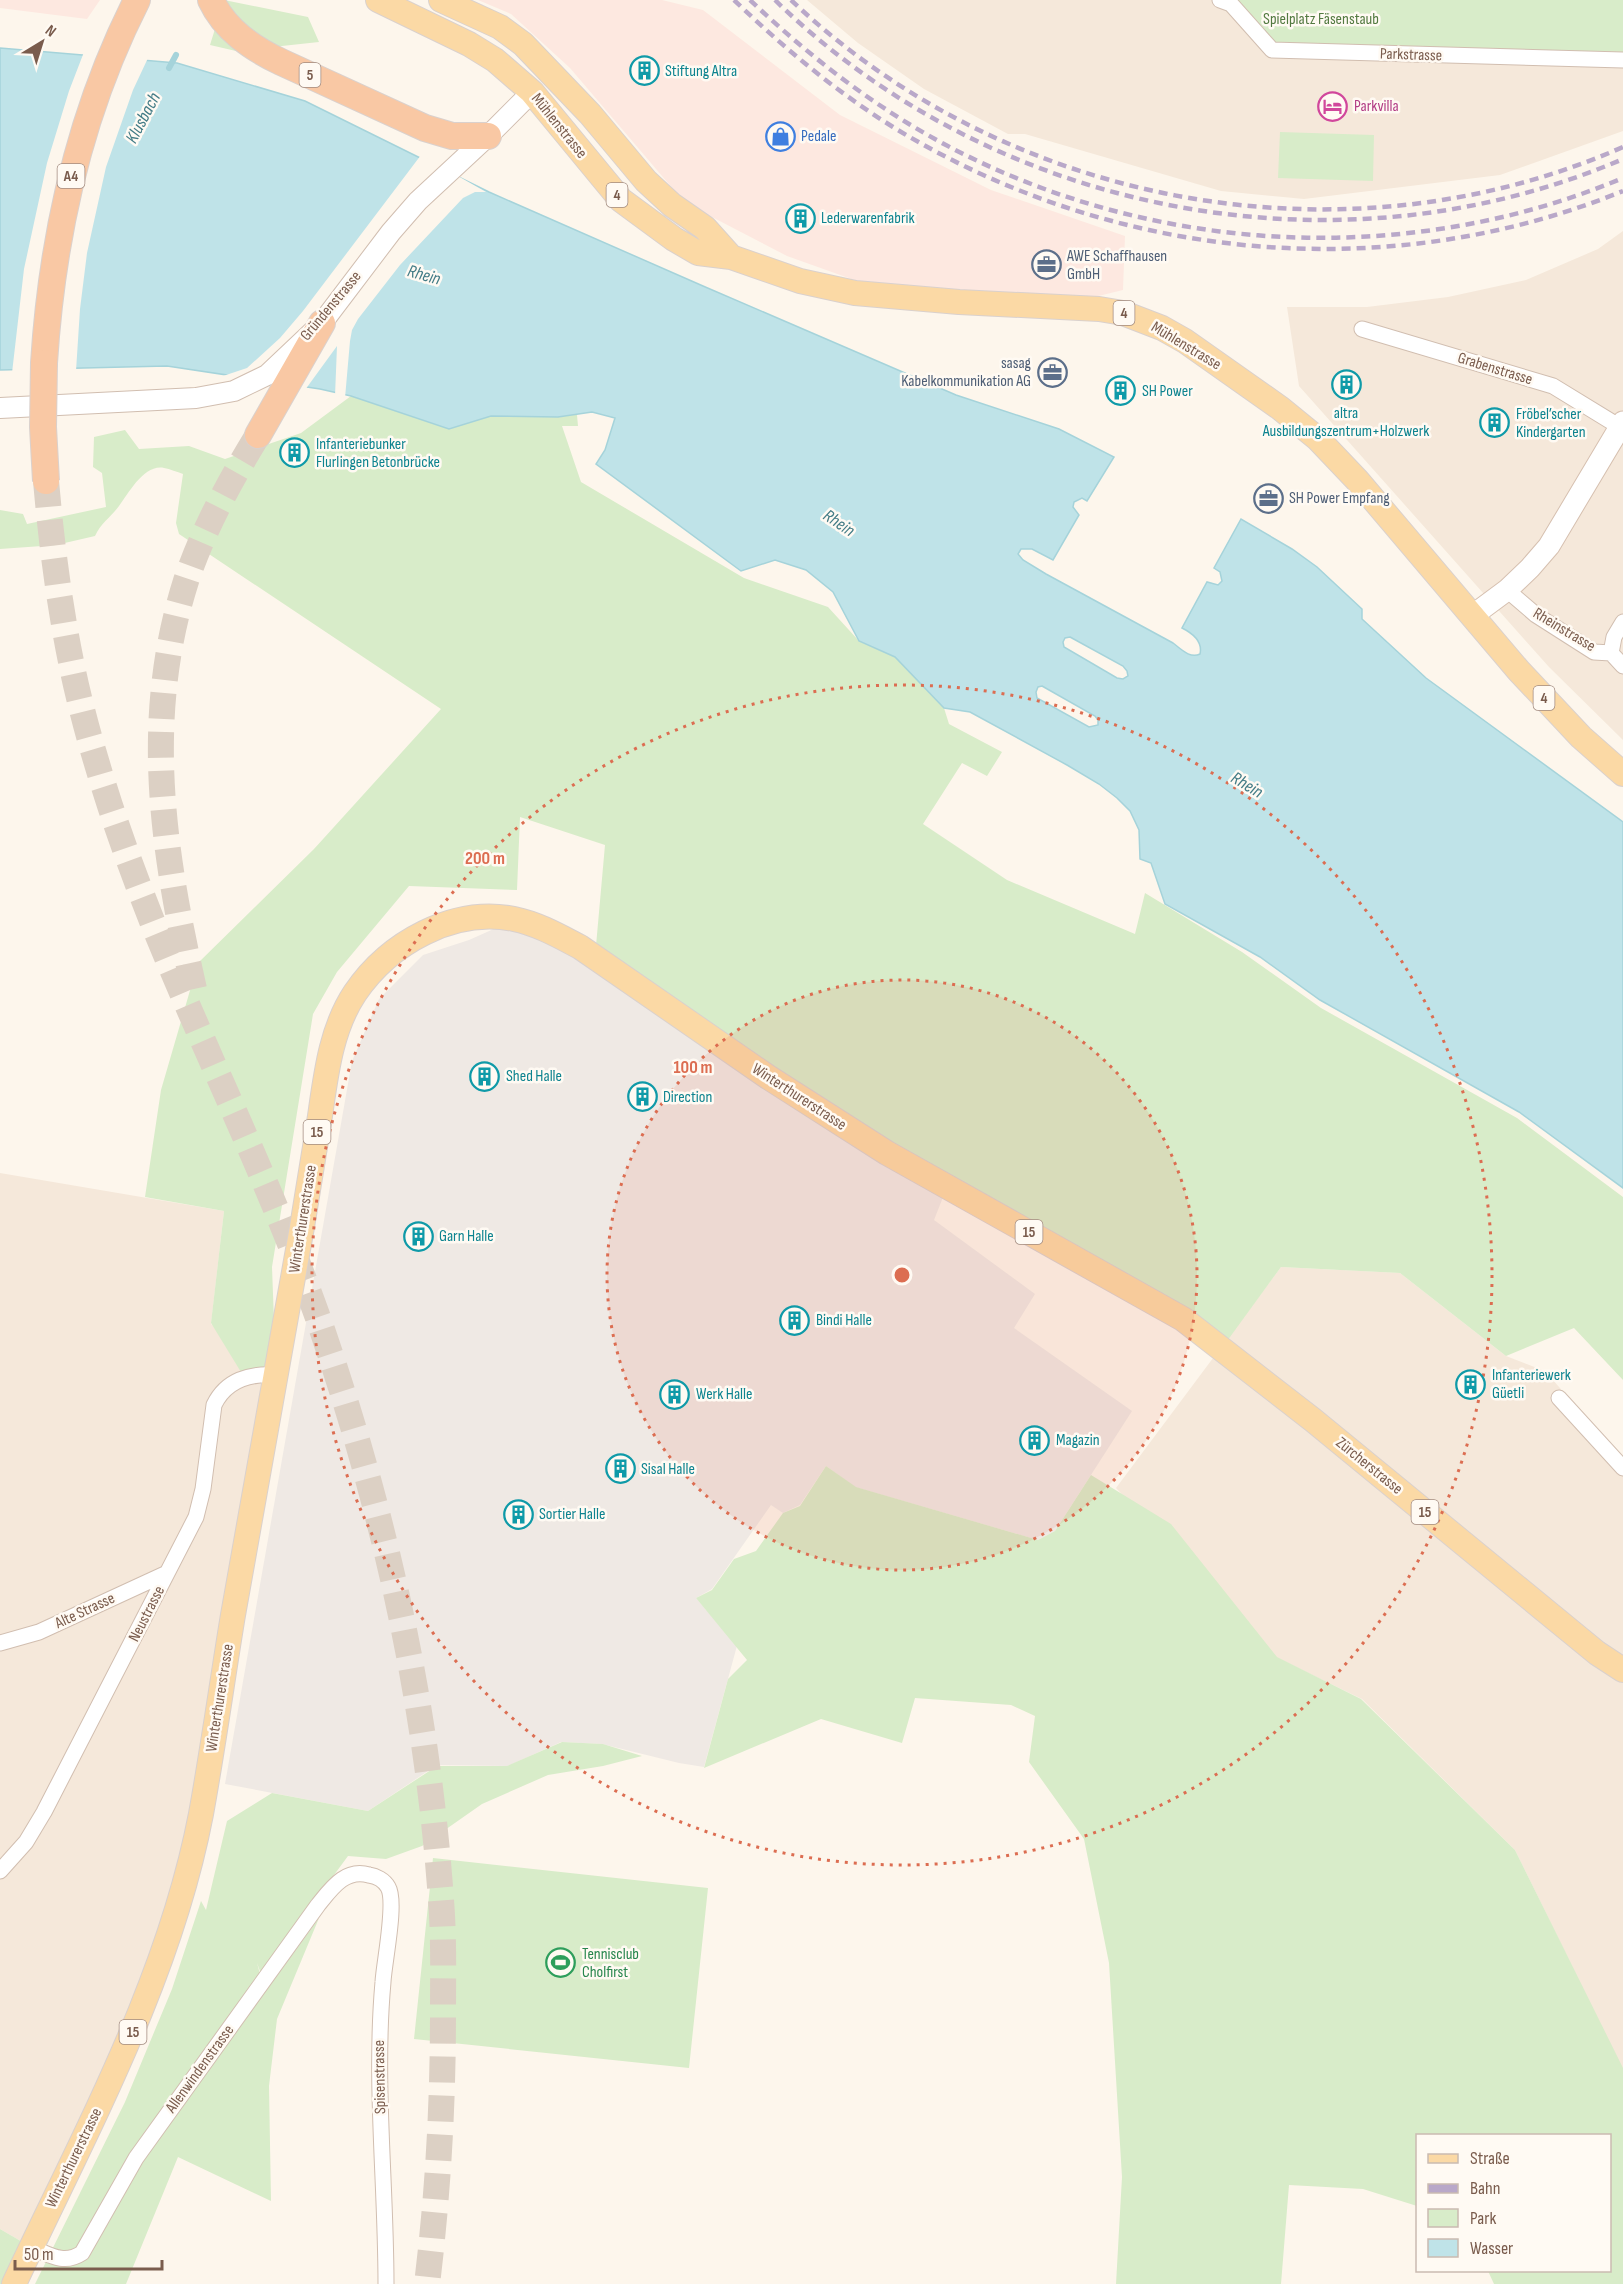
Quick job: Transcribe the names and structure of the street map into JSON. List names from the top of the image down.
{
  "streets": {
    "highway": ["5", "A4"],
    "main road": [
      "Mühlenstrasse",
      "4",
      "Grabenstrasse",
      "Winterthurerstrasse",
      "15",
      "Zürcherstrasse"
    ],
    "street": [
      "Parkstrasse",
      "Gründenstrasse",
      "Rheinstrasse",
      "Alte Strasse",
      "Neustrasse",
      "Allenwindenstrasse",
      "Spisenstrasse"
    ]
  },
  "crossings": [
    ["5", "Gründenstrasse"],
    ["Mühlenstrasse", "4"],
    ["Mühlenstrasse", "Gründenstrasse"],
    ["Mühlenstrasse", "Grabenstrasse"],
    ["4", "Grabenstrasse"],
    ["Grabenstrasse", "Rheinstrasse"],
    ["Winterthurerstrasse", "Zürcherstrasse"],
    ["Winterthurerstrasse", "Neustrasse"],
    ["Winterthurerstrasse", "Allenwindenstrasse"],
    ["Alte Strasse", "Neustrasse"],
    ["Allenwindenstrasse", "Spisenstrasse"]
  ],
  "water": ["Klusbach", "Rhein"],
  "parks": ["Spielplatz Fäsenstaub"],
  "places": {
    "building": [
      "Stiftung Altra",
      "Lederwarenfabrik",
      "altra Ausbildungszentrum+Holzwerk",
      "SH Power",
      "Fröbel’scher Kindergarten",
      "Infanteriebunker Flurlingen Betonbrücke",
      "Shed Halle",
      "Direction",
      "Garn Halle",
      "Bindi Halle",
      "Infanteriewerk Güetli",
      "Werk Halle",
      "Magazin",
      "Sisal Halle",
      "Sortier Halle"
    ],
    "hotel": ["Parkvilla"],
    "shop": ["Pedale"],
    "office": ["AWE Schaffhausen GmbH", "sasag Kabelkommunikation AG", "SH Power Empfang"],
    "sports": ["Tennisclub Cholfirst"]
  },
  "legend": [
    "Straße",
    "Bahn",
    "Park",
    "Wasser"
  ],
  "scale_bar": "50 m",
  "north": "top right",
  "rings": ["200 m", "100 m"]
}
